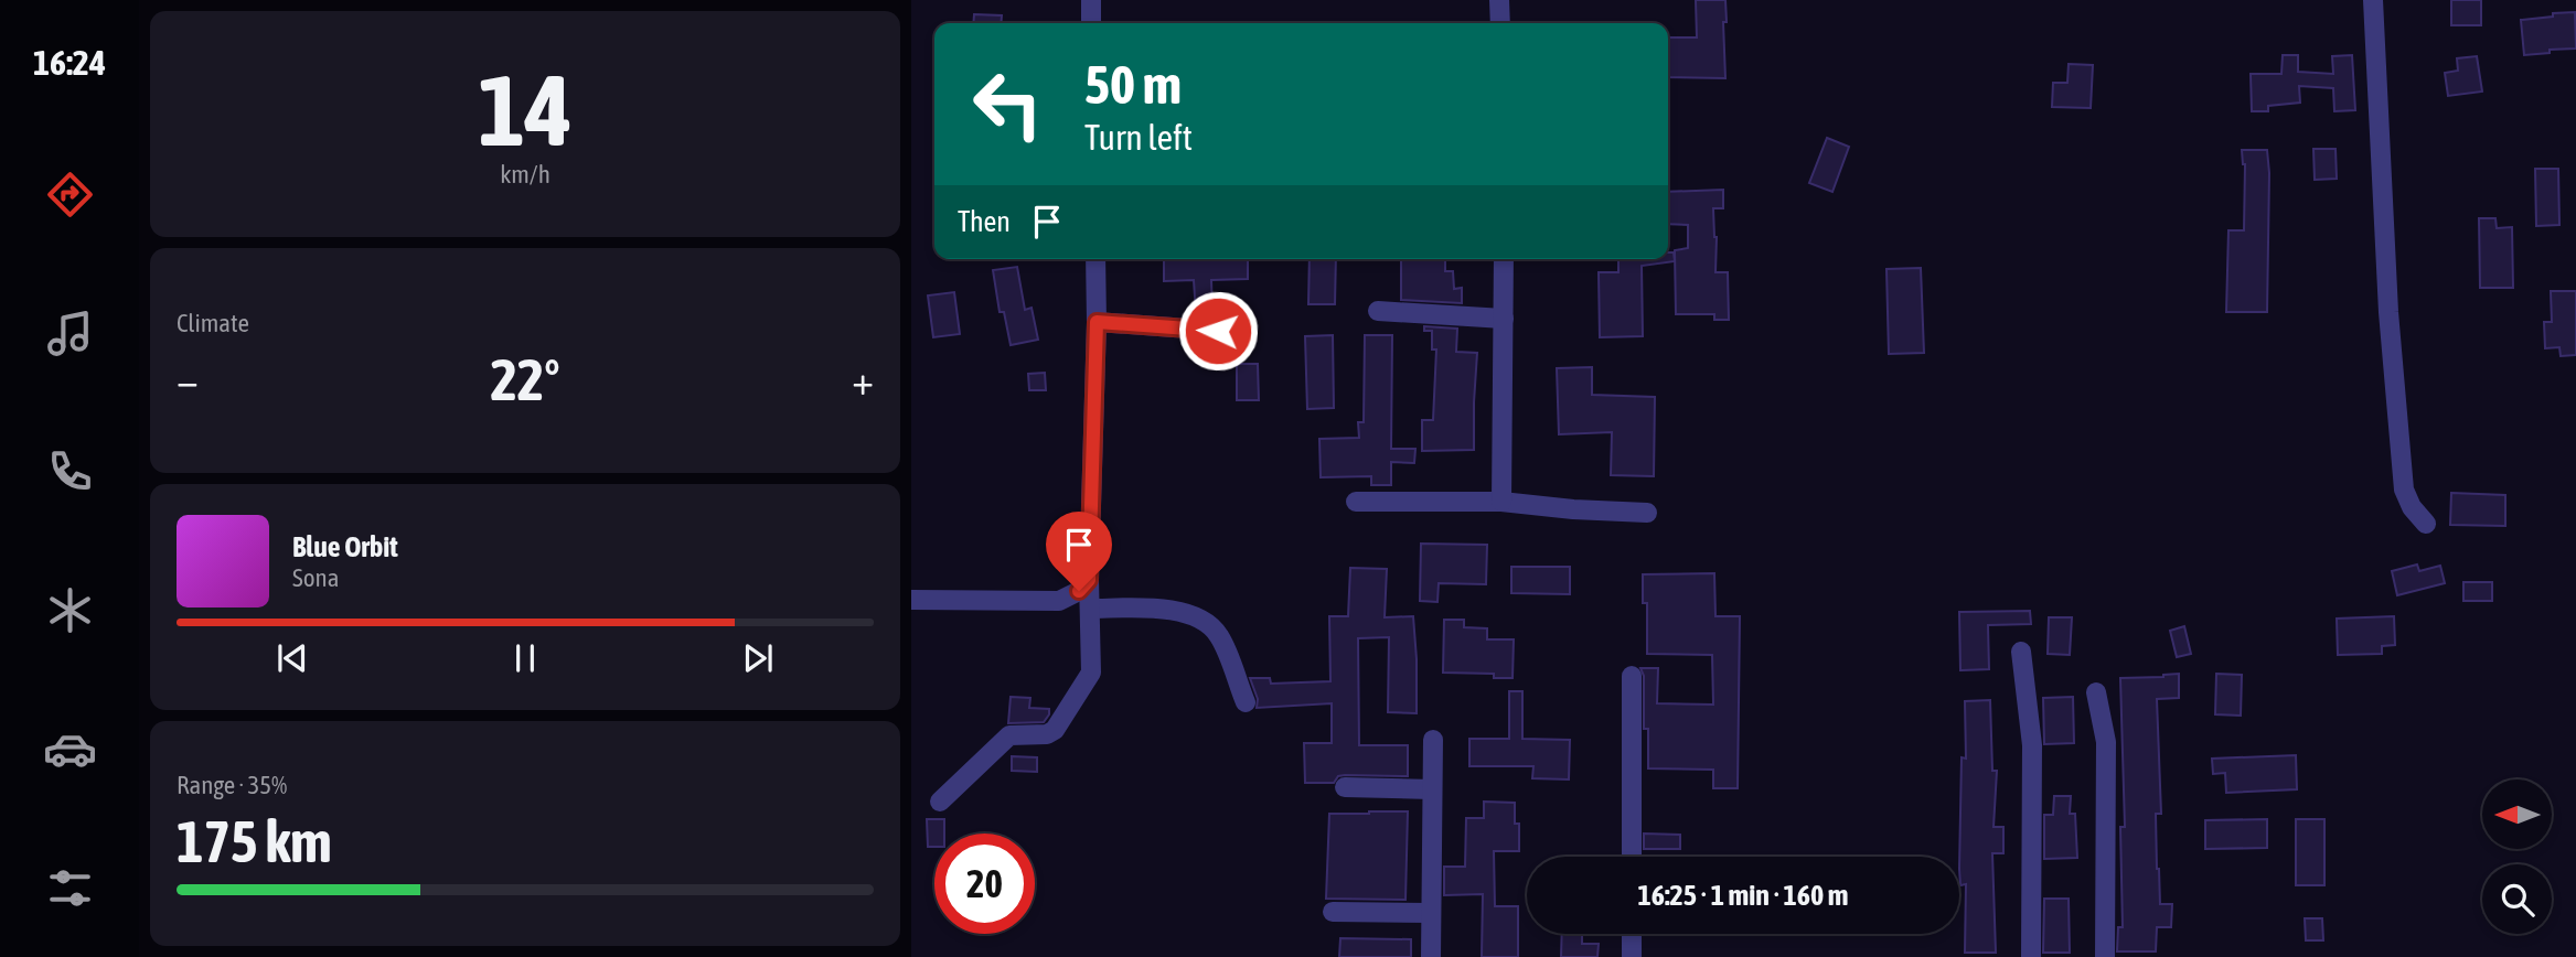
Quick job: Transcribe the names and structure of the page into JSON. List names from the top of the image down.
{
  "north": "left",
  "page": {
    "tabs": "16:24",
    "tile": [
      ["14", "km/h"],
      "Climate",
      ["Range · 35%", "175 km"]
    ],
    "turn": ["50 m", "Turn left"],
    "then": "Then",
    "heat": ["−", "22°", "+"],
    "song": ["Blue Orbit", "Sona"],
    "limit": "20",
    "trip": "16:25 · 1 min · 160 m"
  }
}
